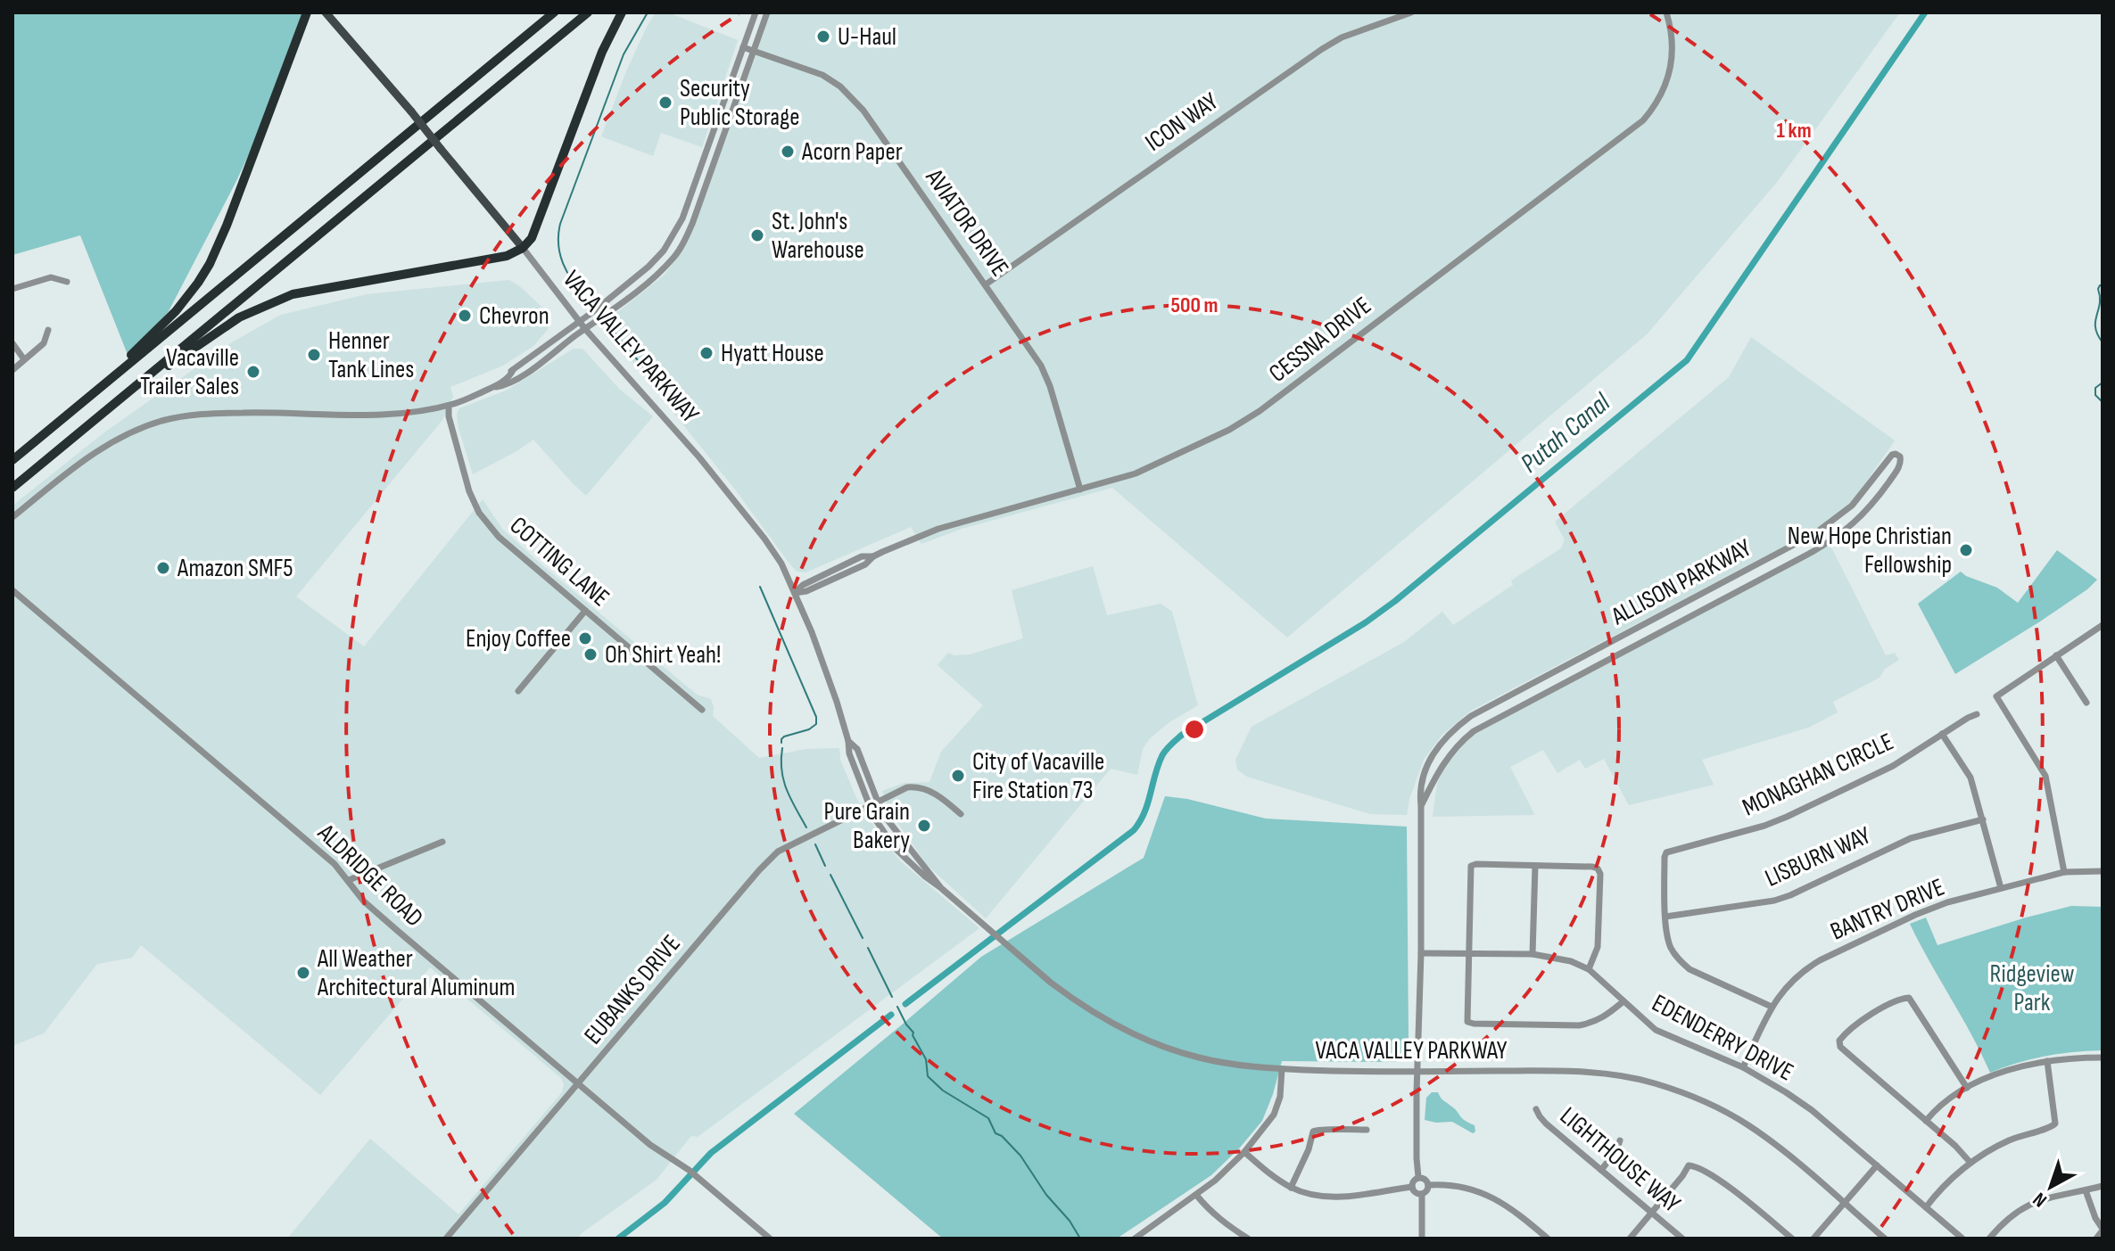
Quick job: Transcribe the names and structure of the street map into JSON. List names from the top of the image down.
{
  "streets": {
    "main road": ["VACA VALLEY PARKWAY"],
    "street": [
      "ICON WAY",
      "AVIATOR DRIVE",
      "CESSNA DRIVE",
      "COTTING LANE",
      "ALLISON PARKWAY",
      "MONAGHAN CIRCLE",
      "LISBURN WAY",
      "ALDRIDGE ROAD",
      "BANTRY DRIVE",
      "EUBANKS DRIVE",
      "EDENDERRY DRIVE",
      "LIGHTHOUSE WAY"
    ]
  },
  "crossings": [
    ["ICON WAY", "AVIATOR DRIVE"],
    ["AVIATOR DRIVE", "CESSNA DRIVE"],
    ["CESSNA DRIVE", "VACA VALLEY PARKWAY"],
    ["VACA VALLEY PARKWAY", "ALLISON PARKWAY"],
    ["VACA VALLEY PARKWAY", "EUBANKS DRIVE"],
    ["ALLISON PARKWAY", "EDENDERRY DRIVE"],
    ["MONAGHAN CIRCLE", "LISBURN WAY"],
    ["MONAGHAN CIRCLE", "BANTRY DRIVE"],
    ["ALDRIDGE ROAD", "EUBANKS DRIVE"],
    ["BANTRY DRIVE", "EDENDERRY DRIVE"]
  ],
  "water": ["Putah Canal"],
  "parks": ["Ridgeview Park"],
  "places": [
    "U-Haul",
    "Security Public Storage",
    "Acorn Paper",
    "St. John's Warehouse",
    "Chevron",
    "Hyatt House",
    "Henner Tank Lines",
    "Vacaville Trailer Sales",
    "New Hope Christian Fellowship",
    "Amazon SMF5",
    "Enjoy Coffee",
    "Oh Shirt Yeah!",
    "City of Vacaville Fire Station 73",
    "Pure Grain Bakery",
    "All Weather Architectural Aluminum"
  ],
  "north": "bottom left",
  "rings": ["1 km", "500 m"]
}
